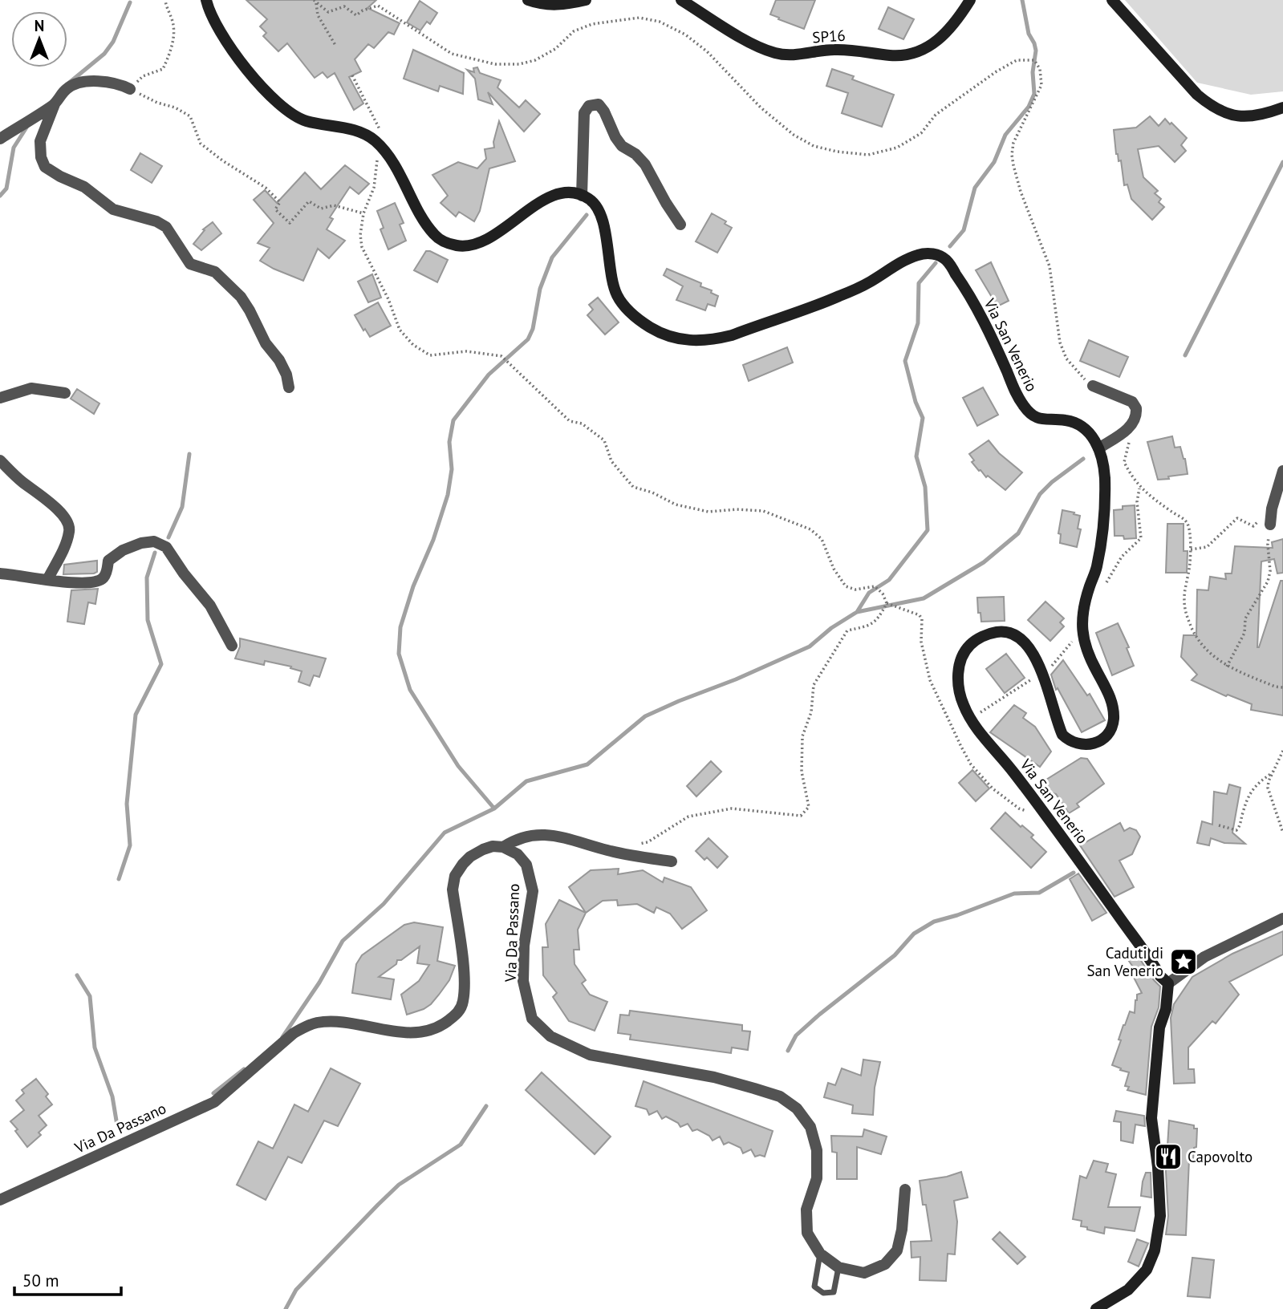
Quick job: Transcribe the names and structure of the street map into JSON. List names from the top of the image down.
{
  "streets": {
    "street": ["SP16", "Via San Venerio", "Via Da Passano"]
  },
  "places": {
    "place": ["Caduti di San Venerio"],
    "restaurant": ["Capovolto"]
  },
  "scale_bar": "50 m",
  "north": "top"
}
